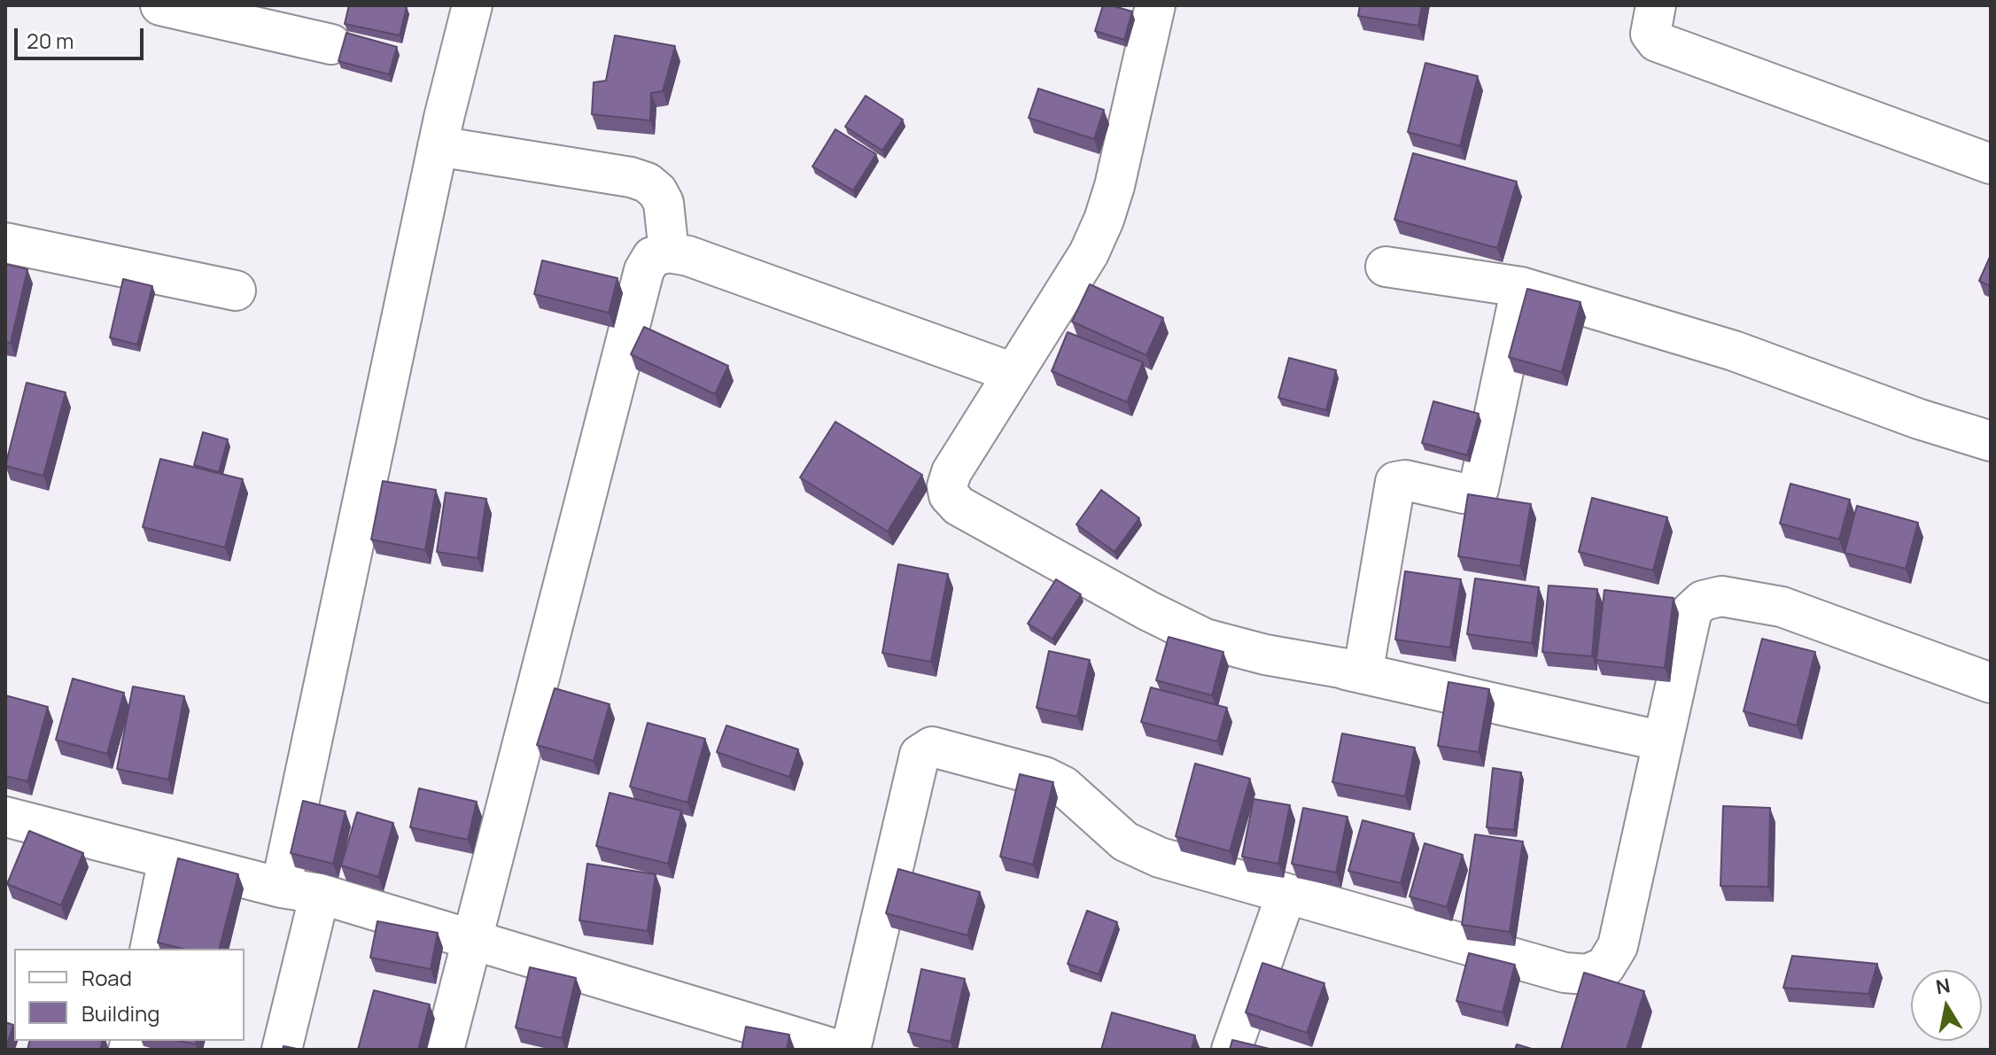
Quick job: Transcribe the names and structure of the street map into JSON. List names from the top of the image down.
{
  "legend": ["Road", "Building"],
  "scale_bar": "20 m",
  "north": "top"
}
